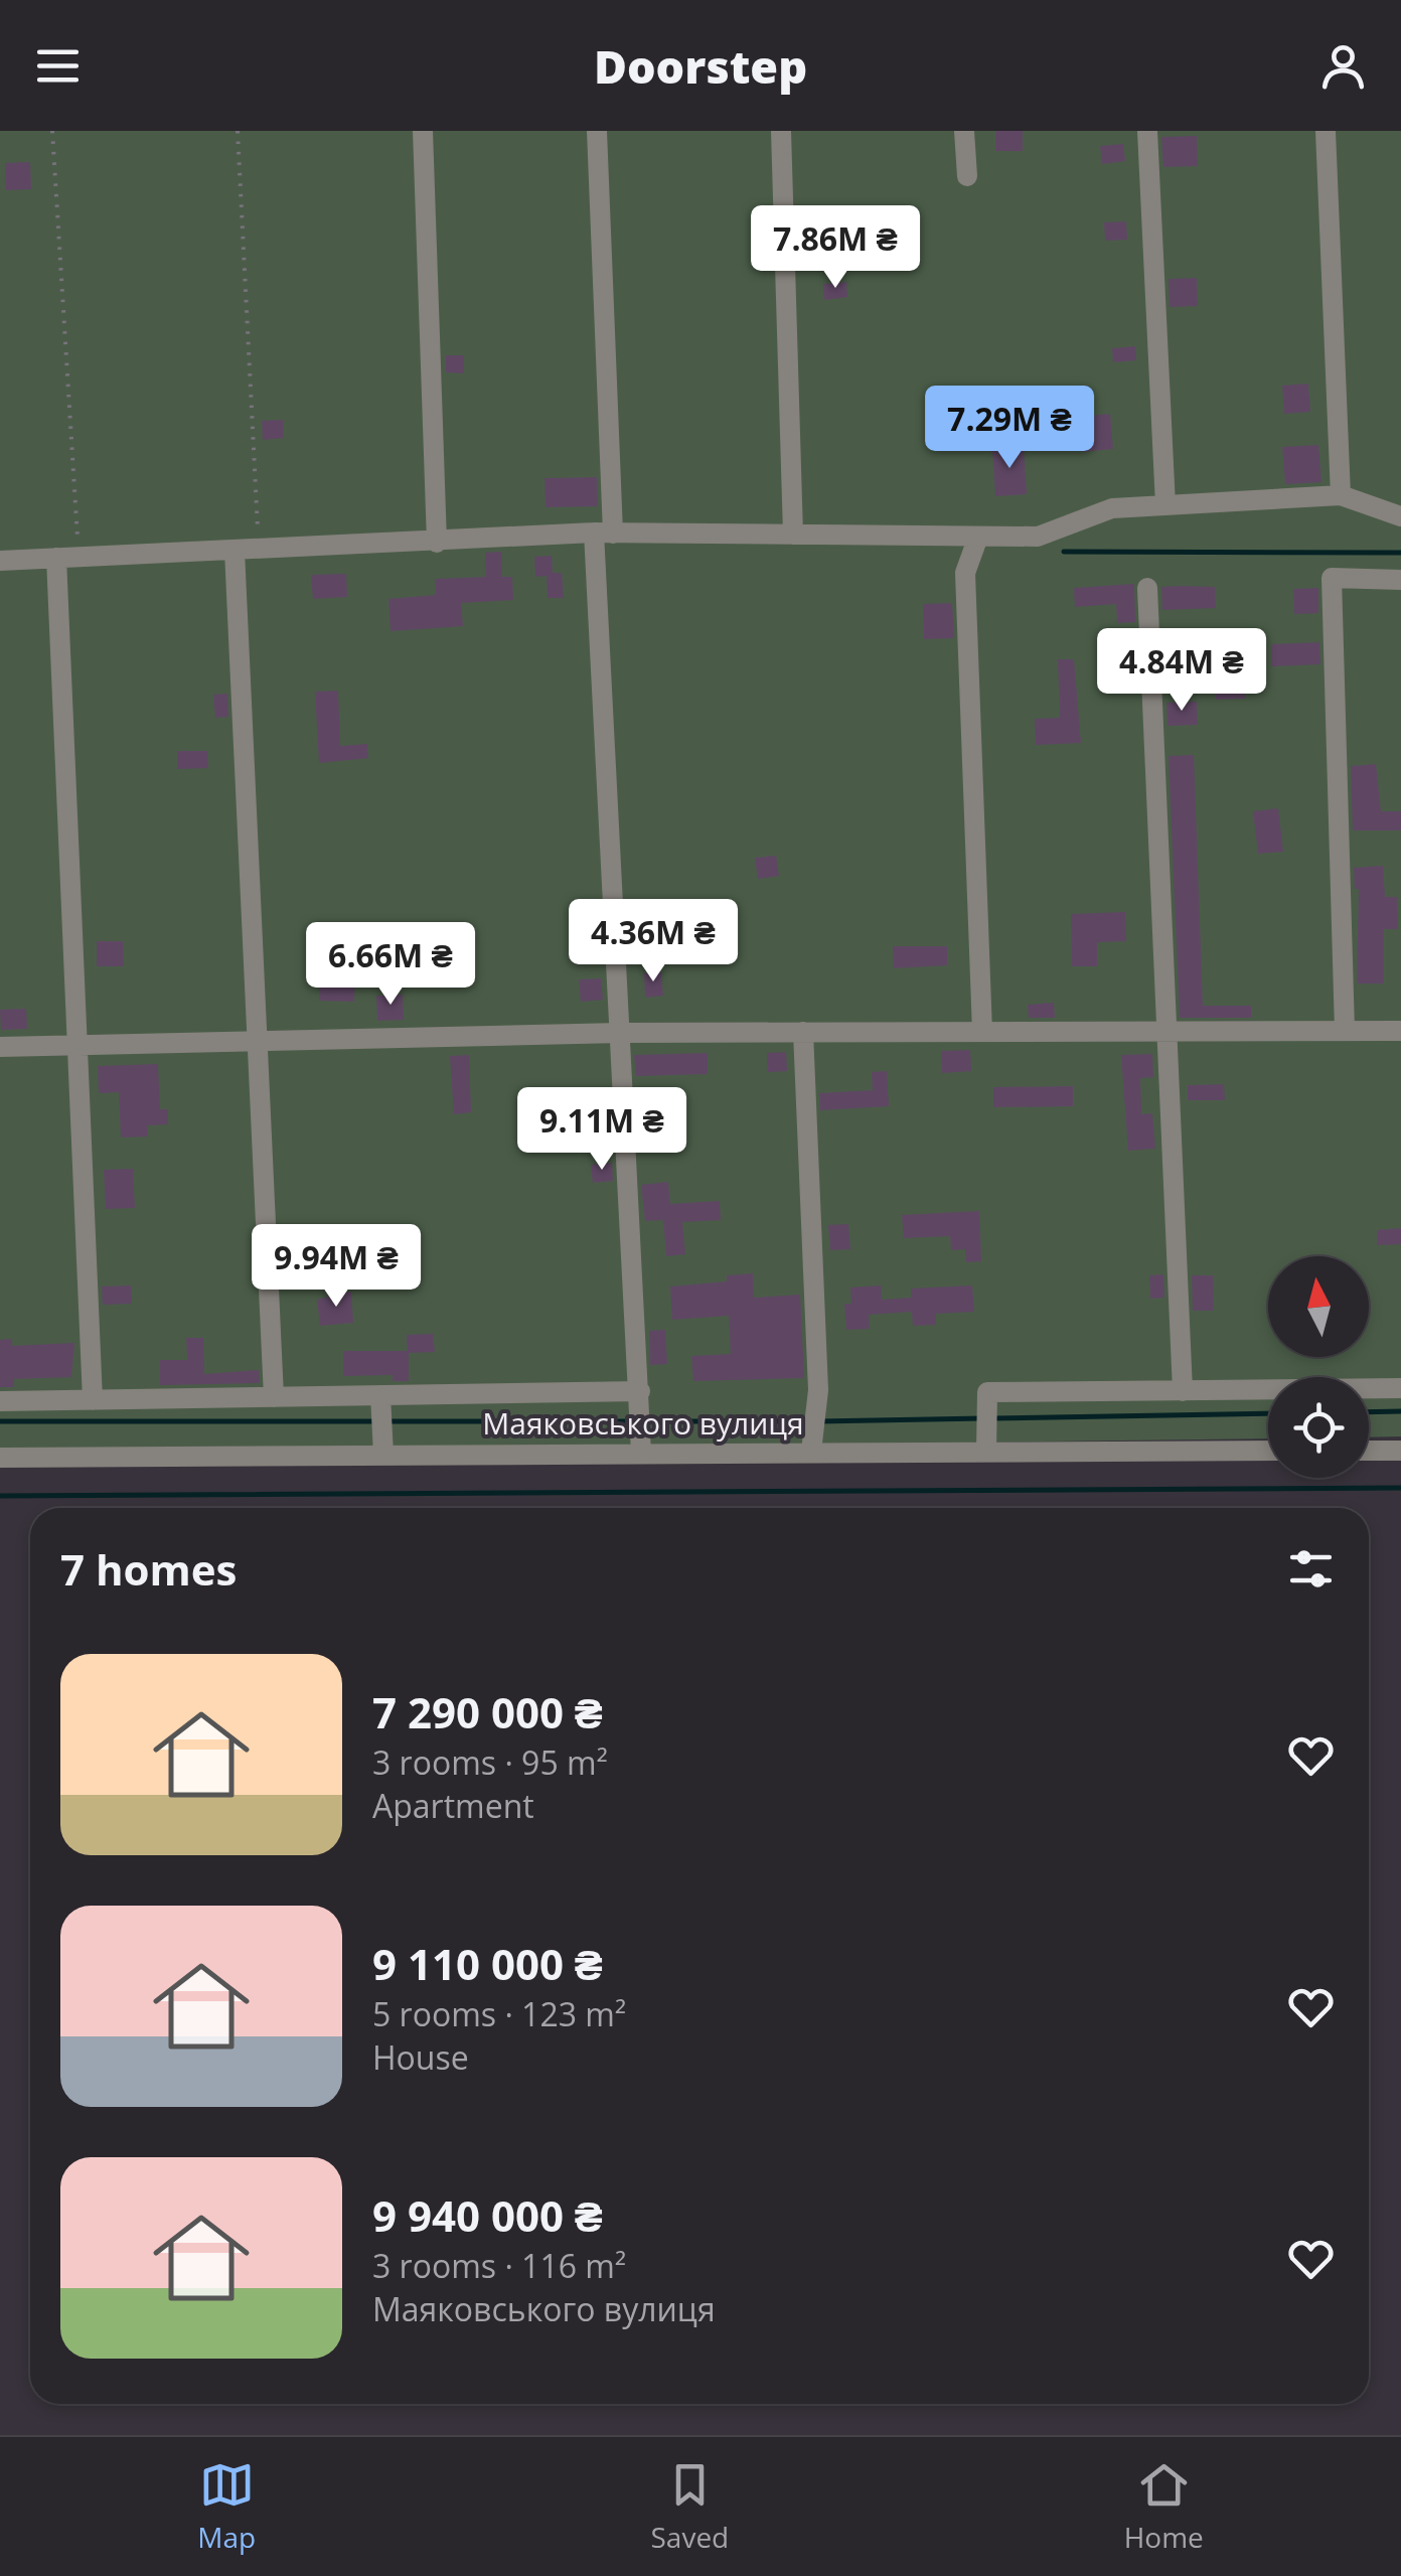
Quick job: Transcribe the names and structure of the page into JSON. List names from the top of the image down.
{
  "streets": {
    "street": ["Маяковського вулиця"]
  },
  "north": "top",
  "page": {
    "header": "Doorstep",
    "price": [
      "7.86M ₴",
      "7.29M ₴",
      "4.84M ₴",
      "4.36M ₴",
      "6.66M ₴",
      "9.11M ₴",
      "9.94M ₴"
    ],
    "heading": "7 homes",
    "list": [
      {
        "name": "7 290 000 ₴",
        "note": "3 rooms · 95 m² · Apartment"
      },
      {
        "name": "9 110 000 ₴",
        "note": "5 rooms · 123 m² · House"
      },
      {
        "name": "9 940 000 ₴",
        "note": "3 rooms · 116 m² · Маяковського вулиця"
      }
    ],
    "tabs": ["Map", "Saved", "Home"]
  }
}
